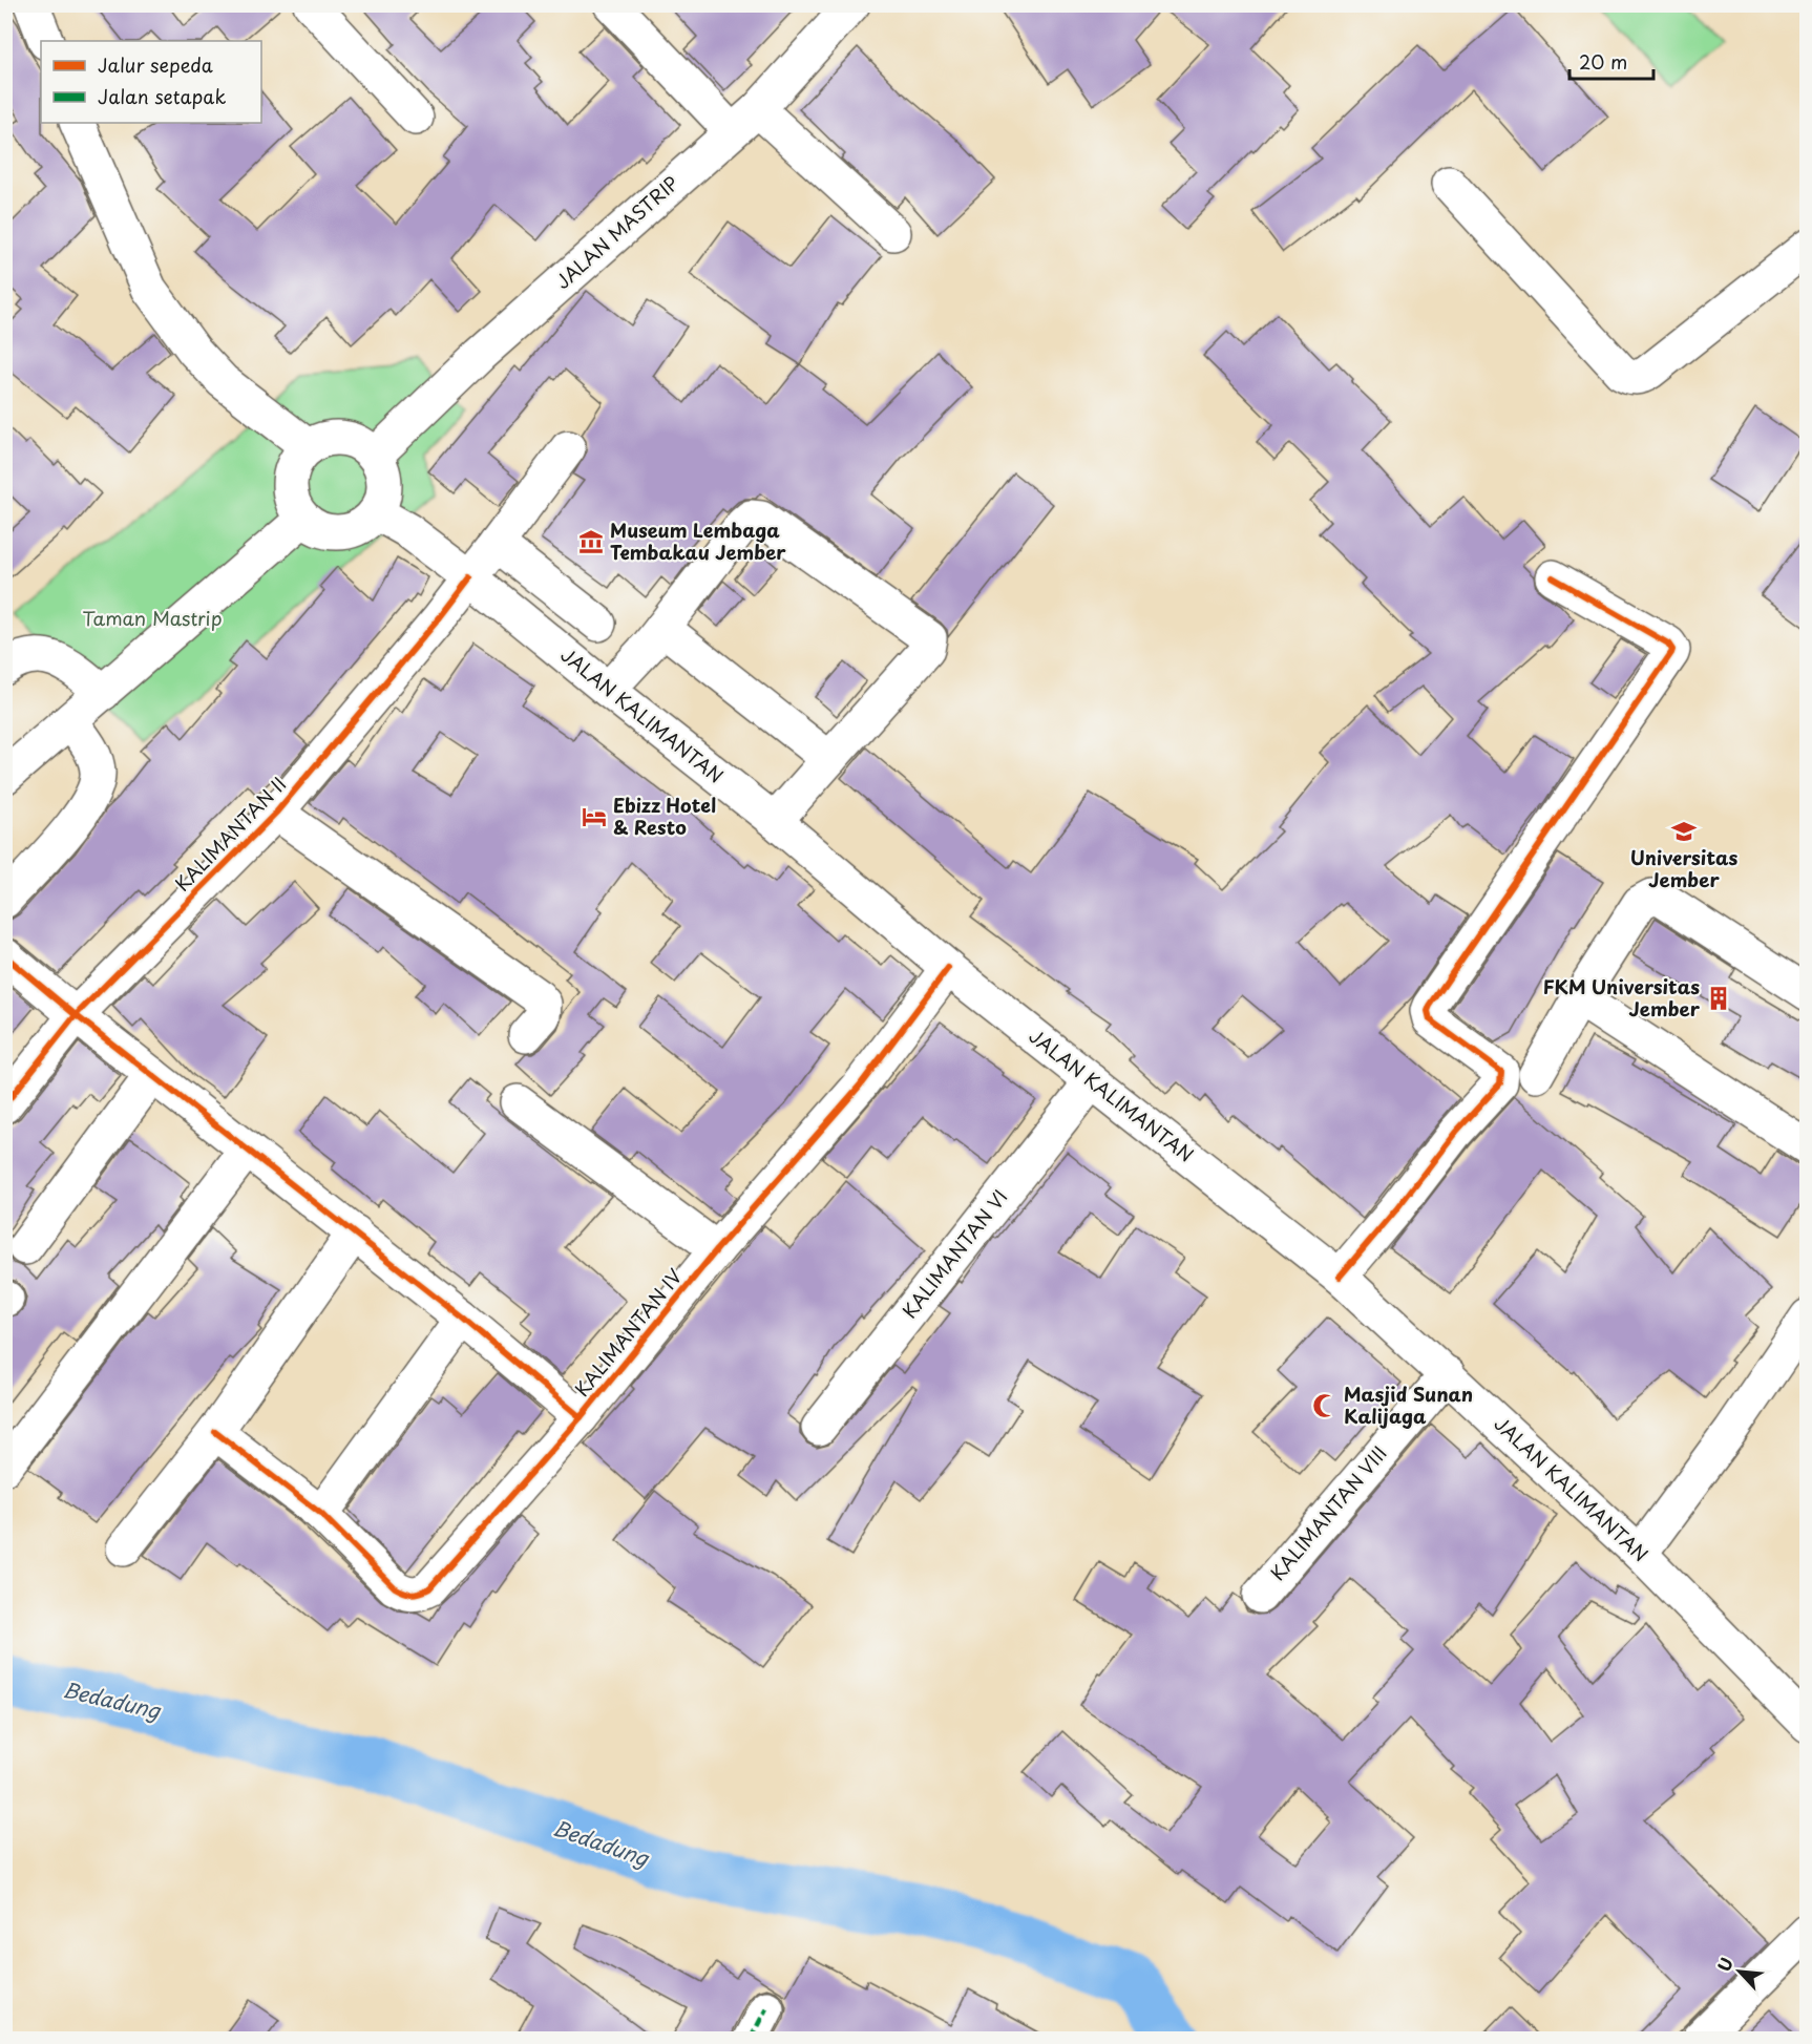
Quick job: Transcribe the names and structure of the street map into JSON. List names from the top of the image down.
{
  "streets": {
    "street": [
      "JALAN MASTRIP",
      "JALAN KALIMANTAN",
      "KALIMANTAN II",
      "KALIMANTAN VI",
      "KALIMANTAN IV",
      "KALIMANTAN VIII"
    ]
  },
  "crossings": [
    ["JALAN MASTRIP", "JALAN KALIMANTAN"],
    ["JALAN KALIMANTAN", "KALIMANTAN II"],
    ["JALAN KALIMANTAN", "KALIMANTAN VI"],
    ["JALAN KALIMANTAN", "KALIMANTAN IV"],
    ["JALAN KALIMANTAN", "KALIMANTAN VIII"]
  ],
  "water": ["Bedadung"],
  "parks": ["Taman Mastrip"],
  "places": {
    "museum": ["Museum Lembaga Tembakau Jember"],
    "hotel": ["Ebizz Hotel & Resto"],
    "school or university": ["Universitas Jember"],
    "building": ["FKM Universitas Jember"],
    "mosque": ["Masjid Sunan Kalijaga"]
  },
  "legend": ["Jalur sepeda", "Jalan setapak"],
  "scale_bar": "20 m",
  "north": "top left"
}
